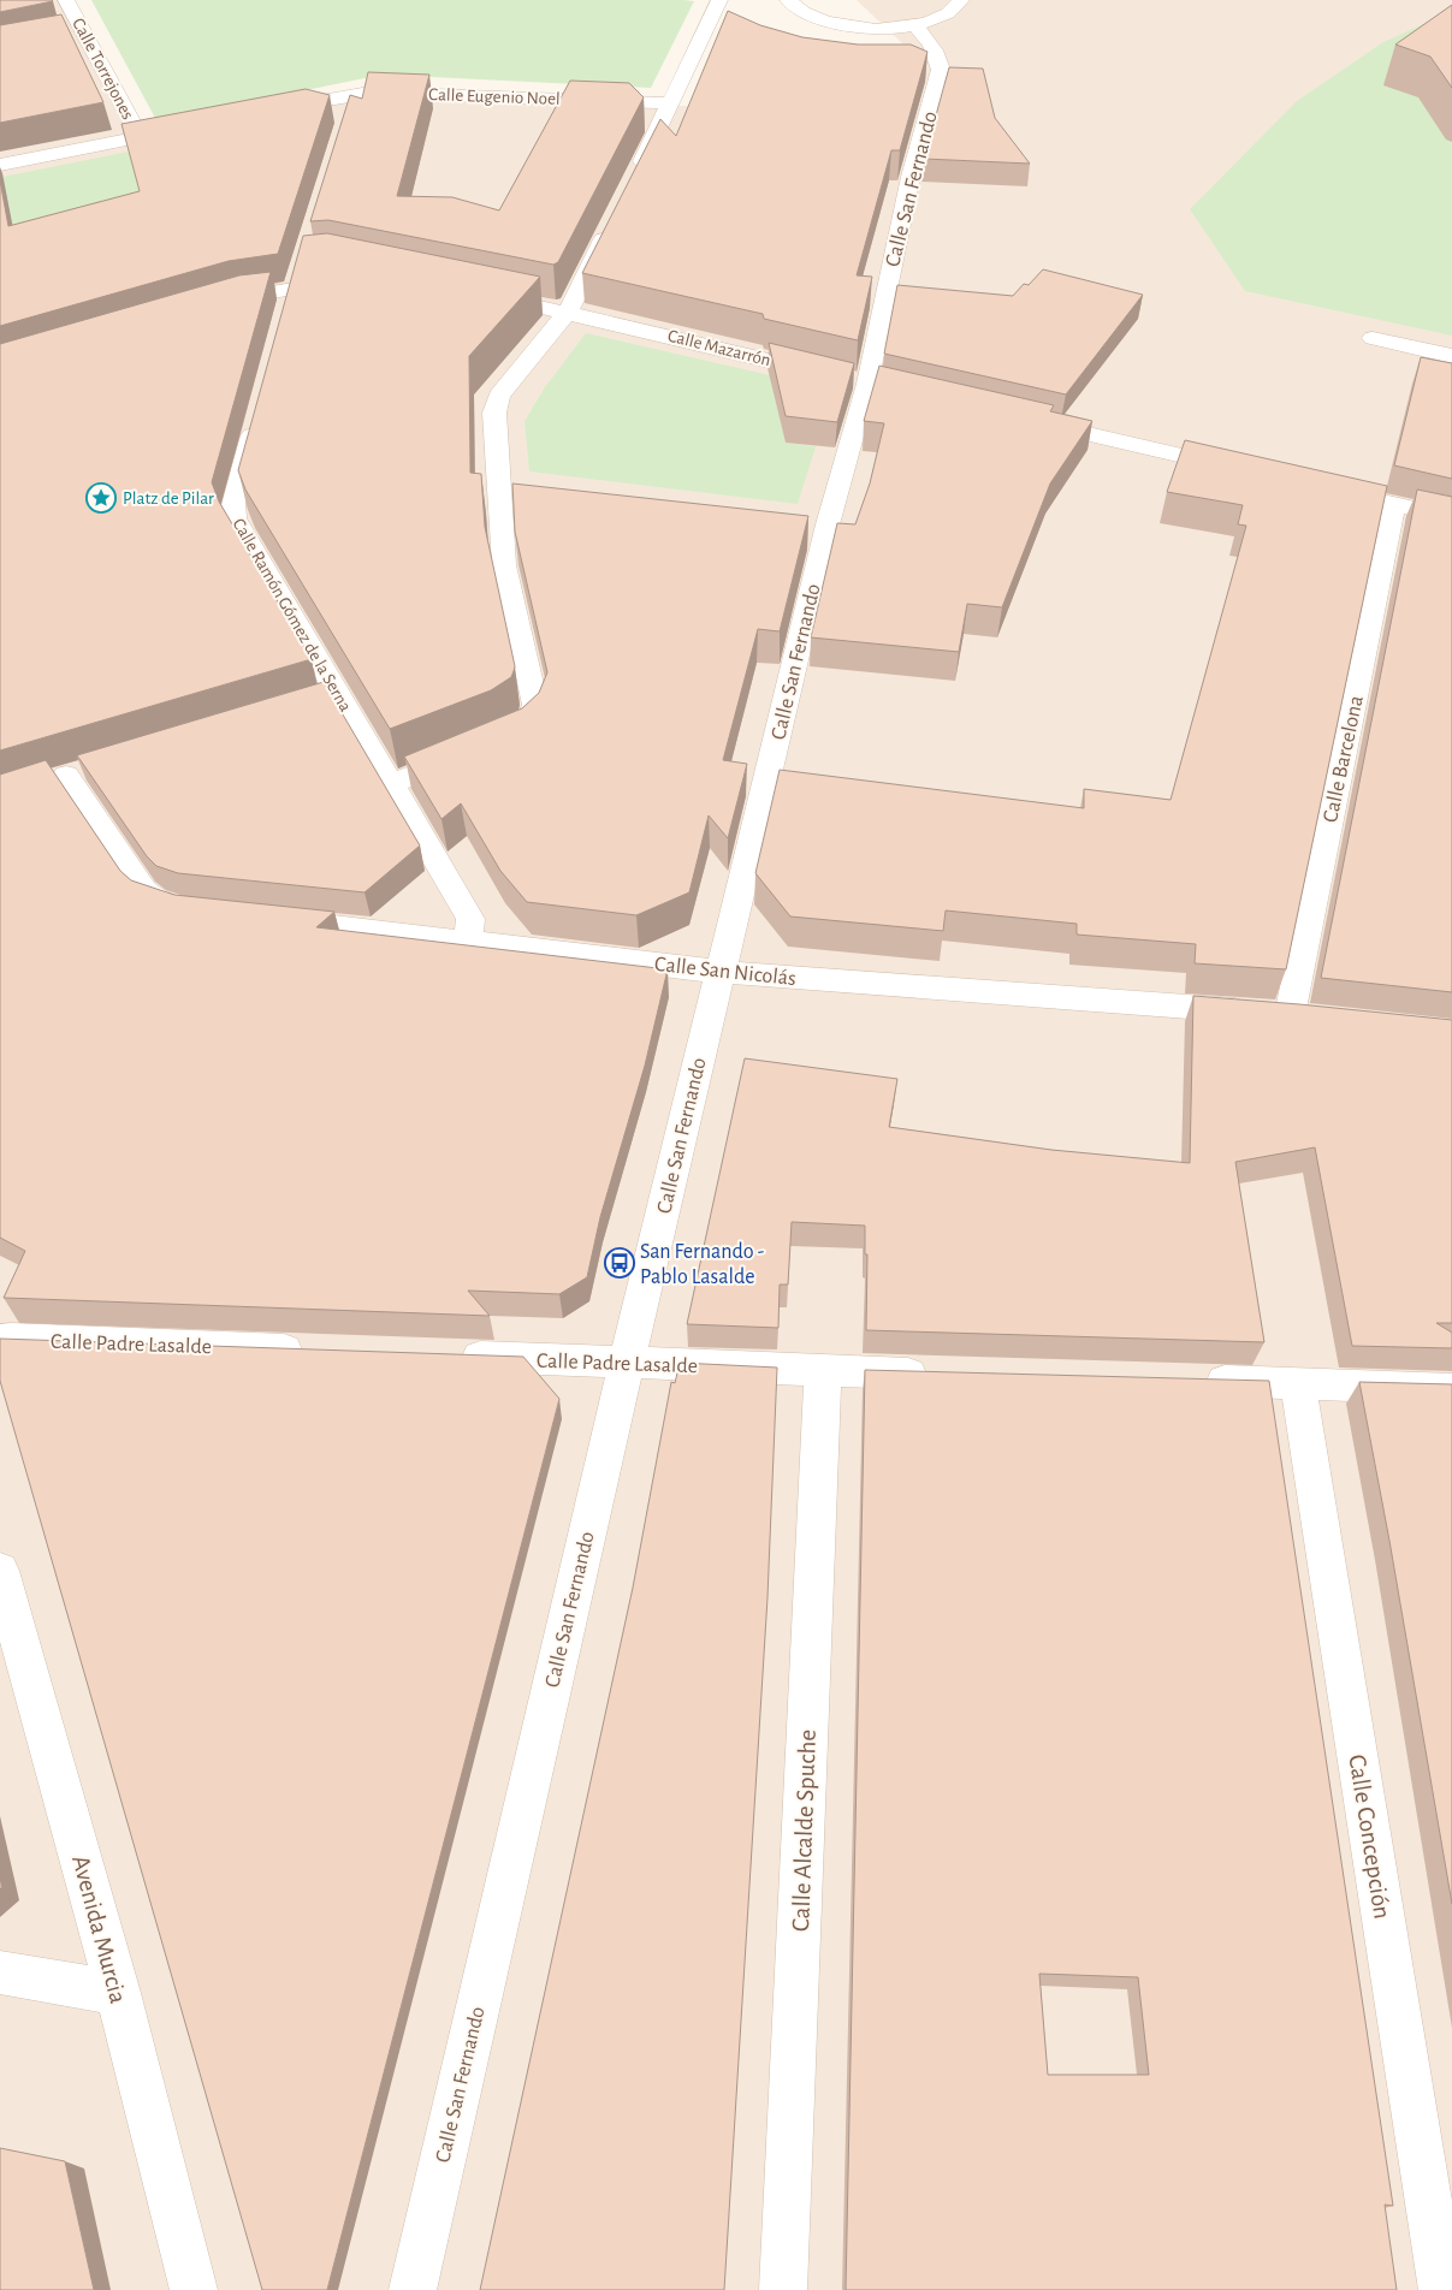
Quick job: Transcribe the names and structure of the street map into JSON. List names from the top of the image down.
{
  "streets": {
    "street": [
      "Calle Torrejones",
      "Calle Eugenio Noel",
      "Calle San Fernando",
      "Calle Mazarrón",
      "Calle Ramón Gómez de la Serna",
      "Calle Barcelona",
      "Calle San Nicolás",
      "Calle Padre Lasalde",
      "Calle Alcalde Spuche",
      "Calle Concepción",
      "Avenida Murcia"
    ]
  },
  "crossings": [
    ["Calle San Fernando", "Calle Mazarrón"],
    ["Calle San Fernando", "Calle San Nicolás"],
    ["Calle San Fernando", "Calle Padre Lasalde"],
    ["Calle Ramón Gómez de la Serna", "Calle San Nicolás"],
    ["Calle Barcelona", "Calle San Nicolás"],
    ["Calle Padre Lasalde", "Calle Alcalde Spuche"]
  ],
  "places": {
    "place": ["Platz de Pilar"],
    "bus stop": ["San Fernando - Pablo Lasalde"]
  }
}
